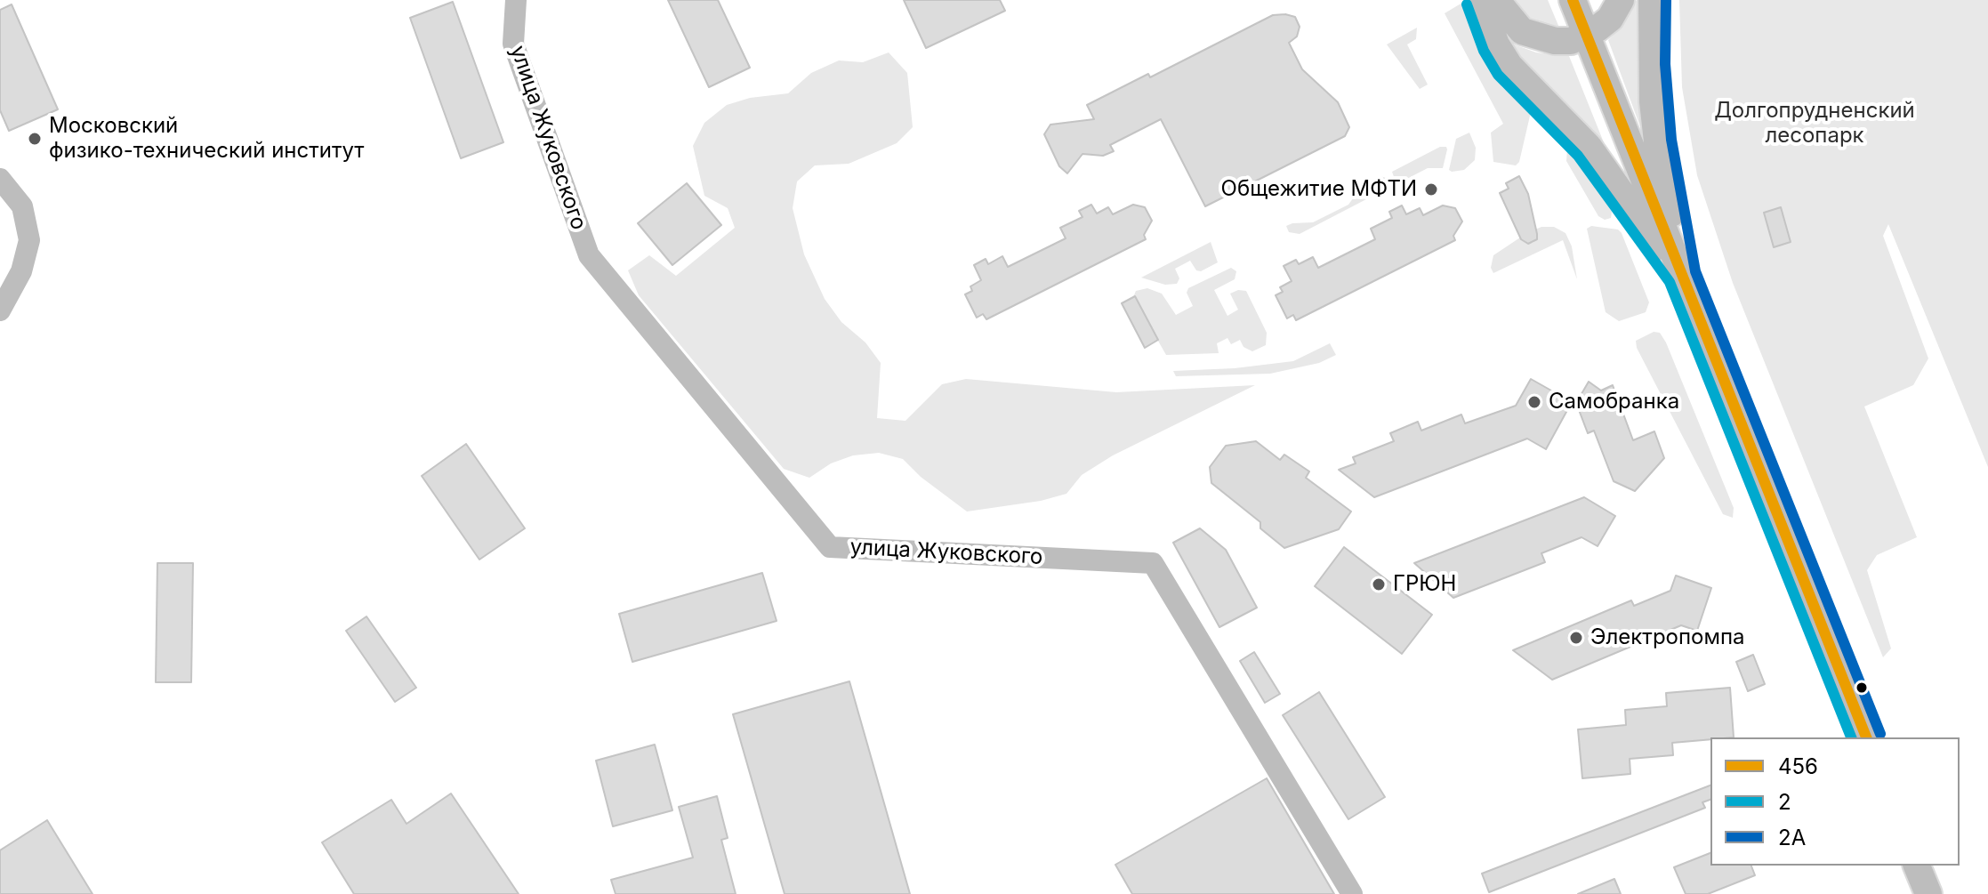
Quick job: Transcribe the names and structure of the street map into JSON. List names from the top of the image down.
{
  "streets": {
    "street": ["улица Жуковского"]
  },
  "parks": ["Долгопрудненский лесопарк"],
  "places": [
    "Московский физико-технический институт",
    "Общежитие МФТИ",
    "Самобранка",
    "ГРЮН",
    "Электропомпа"
  ],
  "lines": ["transit line 456", "transit line 2А", "transit line 2"],
  "legend": ["456", "2", "2А"]
}
